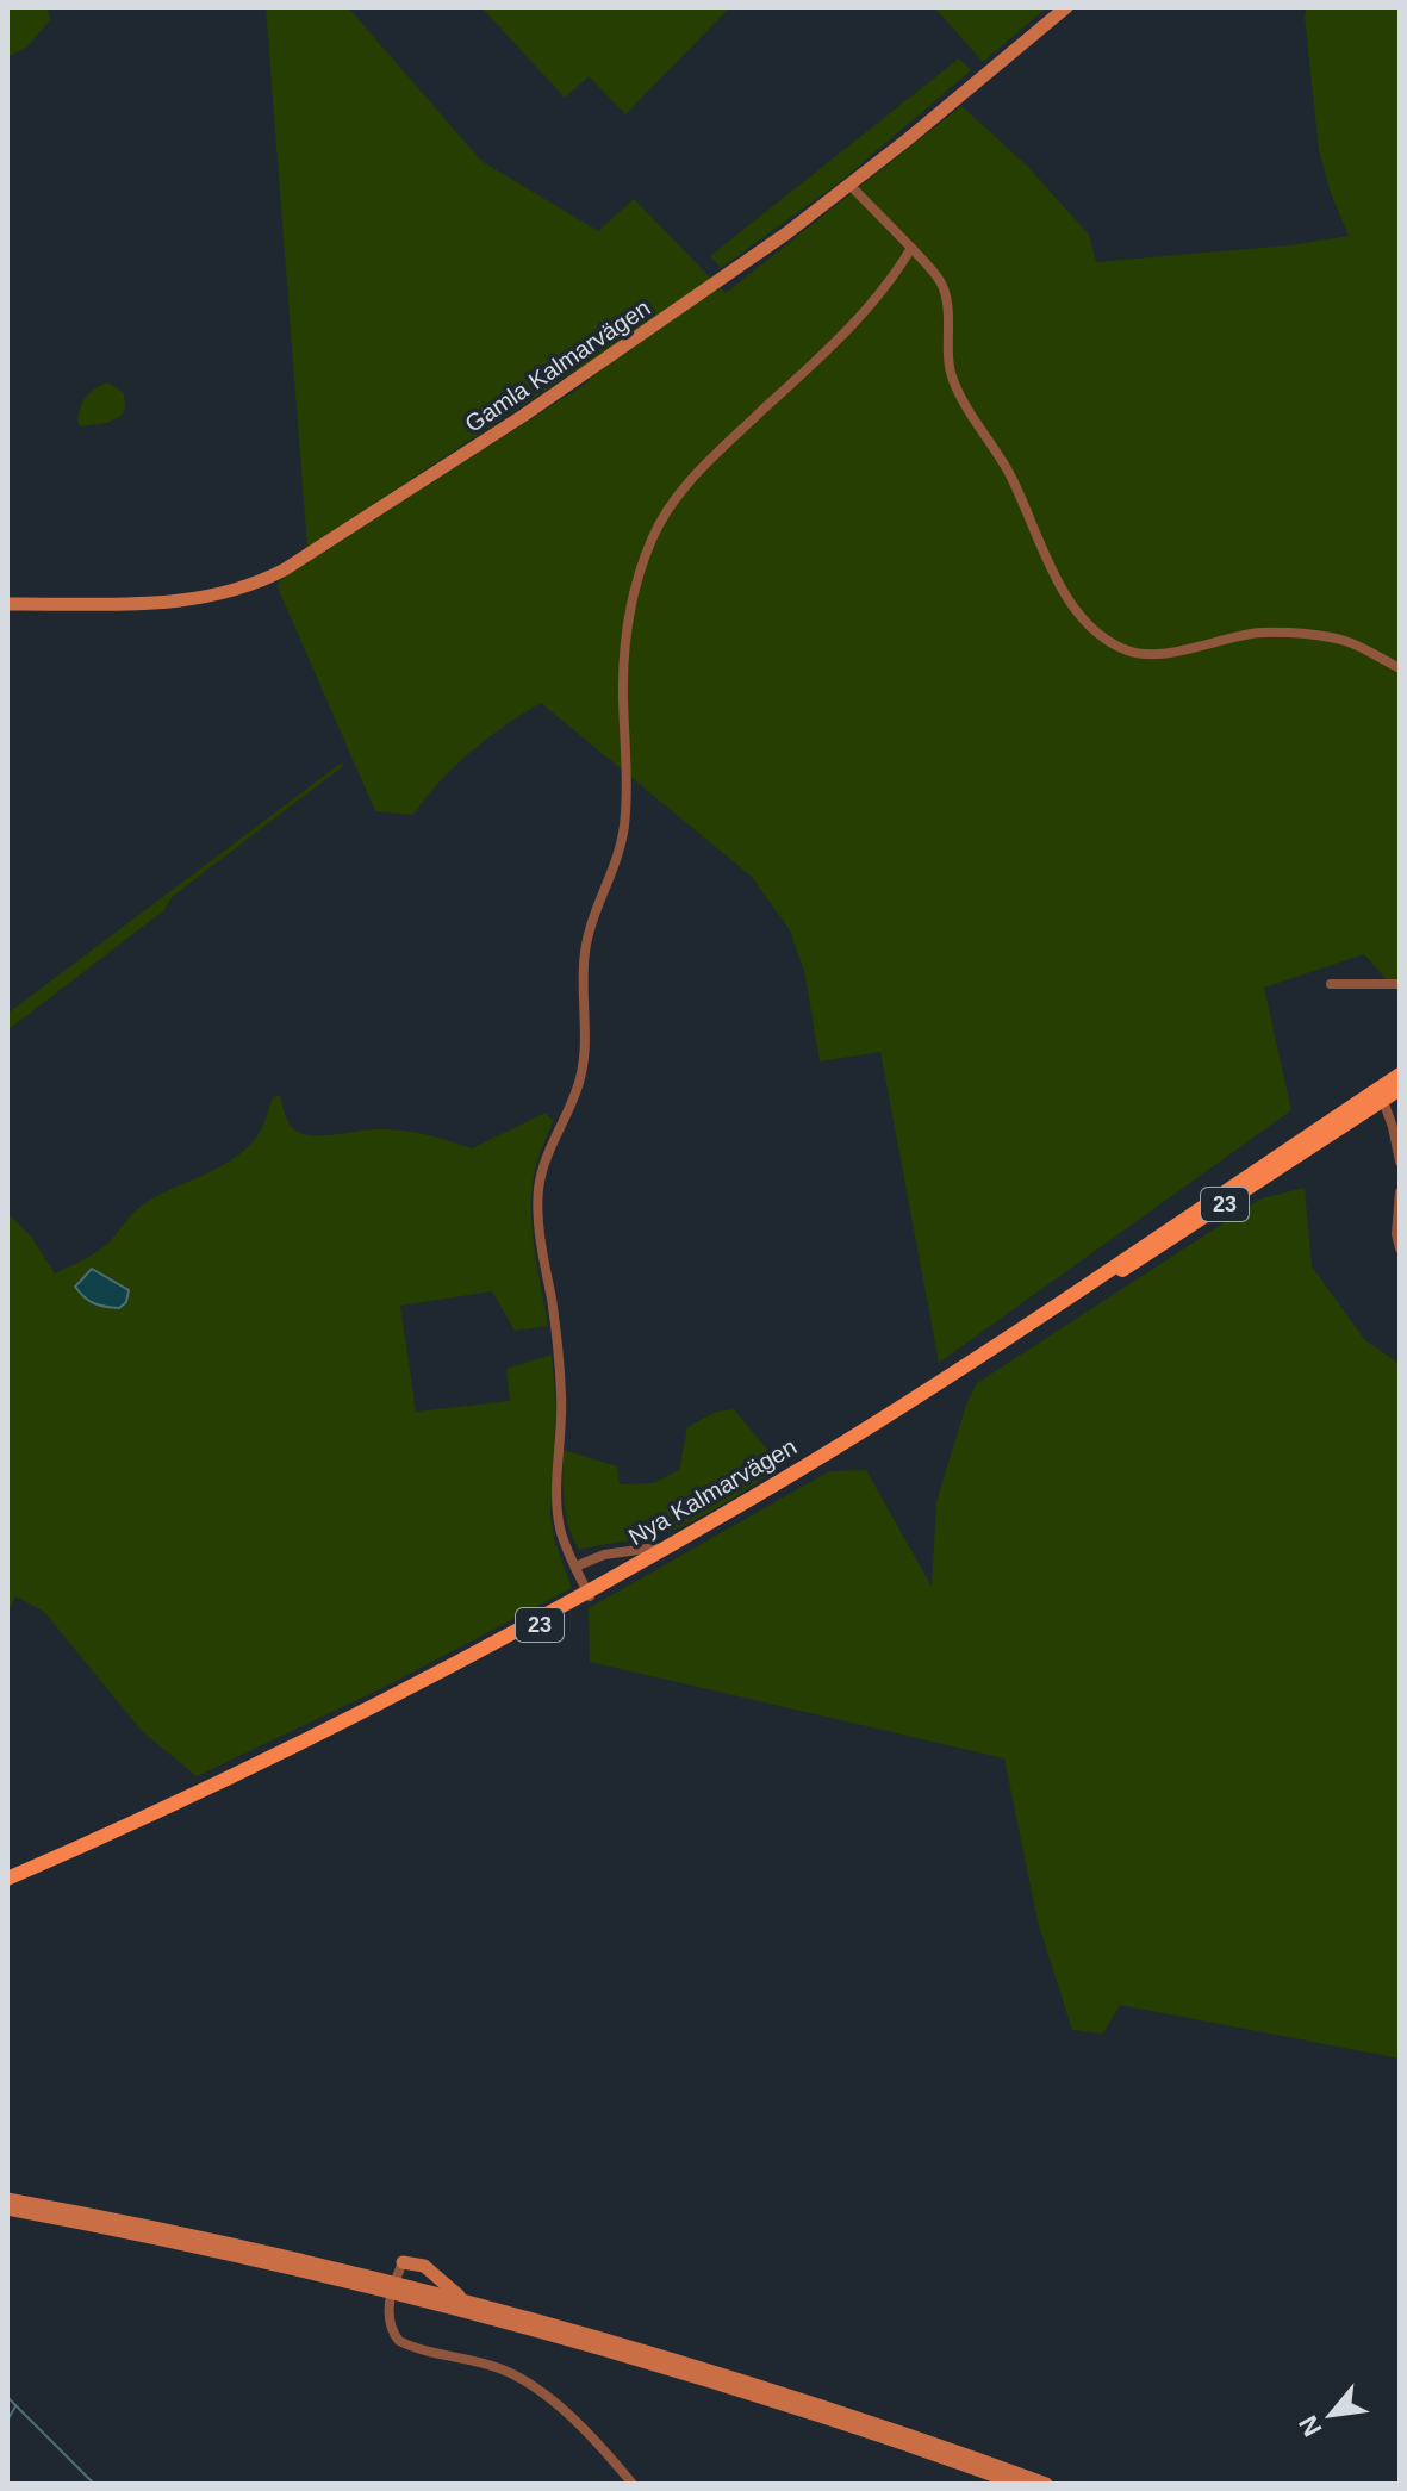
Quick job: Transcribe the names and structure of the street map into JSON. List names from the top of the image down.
{
  "streets": {
    "main road": ["Gamla Kalmarvägen", "23", "Nya Kalmarvägen"]
  },
  "north": "bottom left"
}
